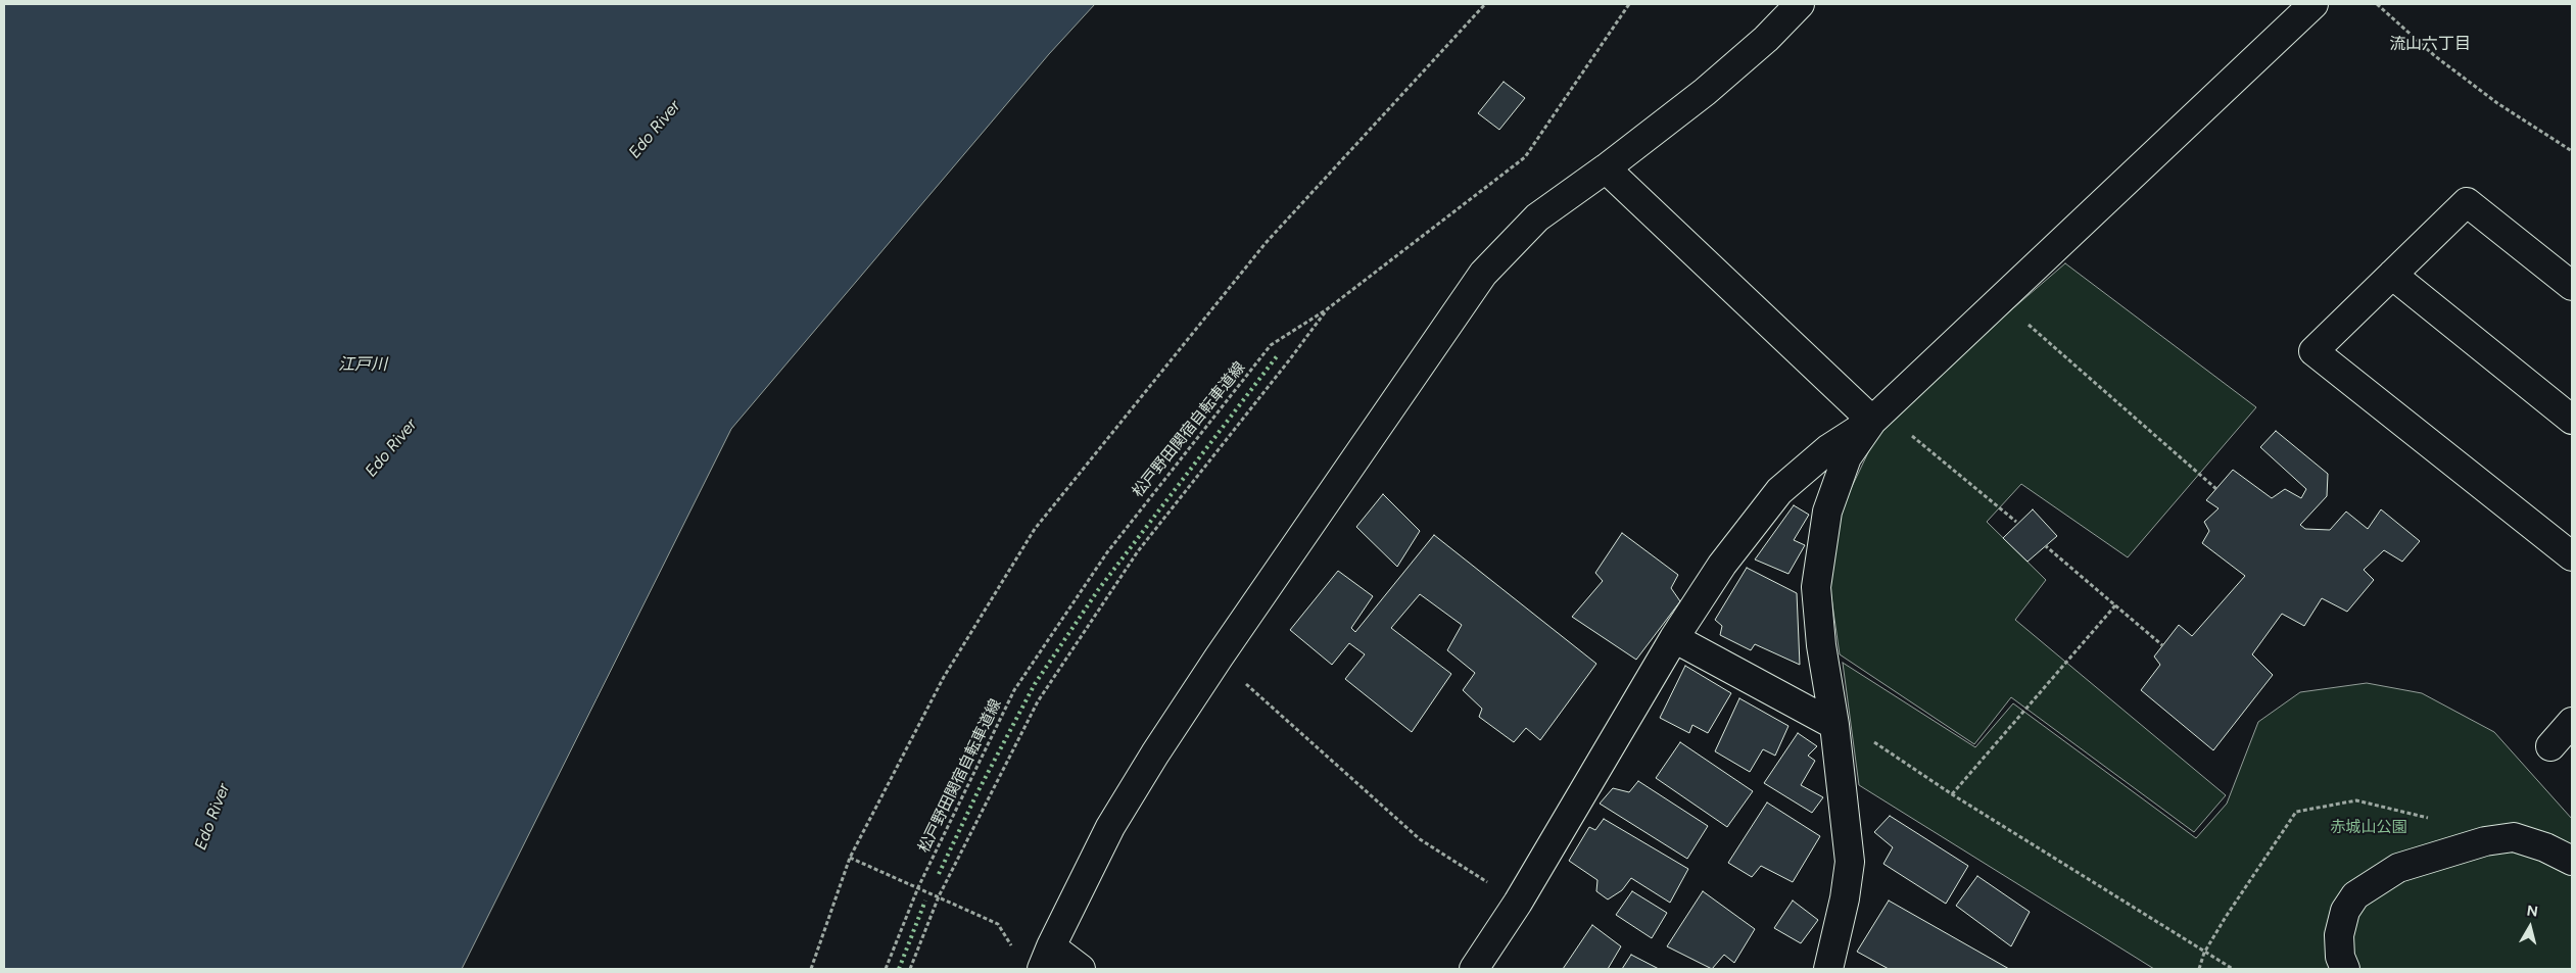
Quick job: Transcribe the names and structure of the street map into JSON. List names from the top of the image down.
{
  "streets": {
    "path": ["松戸野田関宿自転車道線"]
  },
  "districts": ["流山六丁目"],
  "water": ["Edo River", "江戸川"],
  "parks": ["赤城山公園"],
  "north": "top"
}
